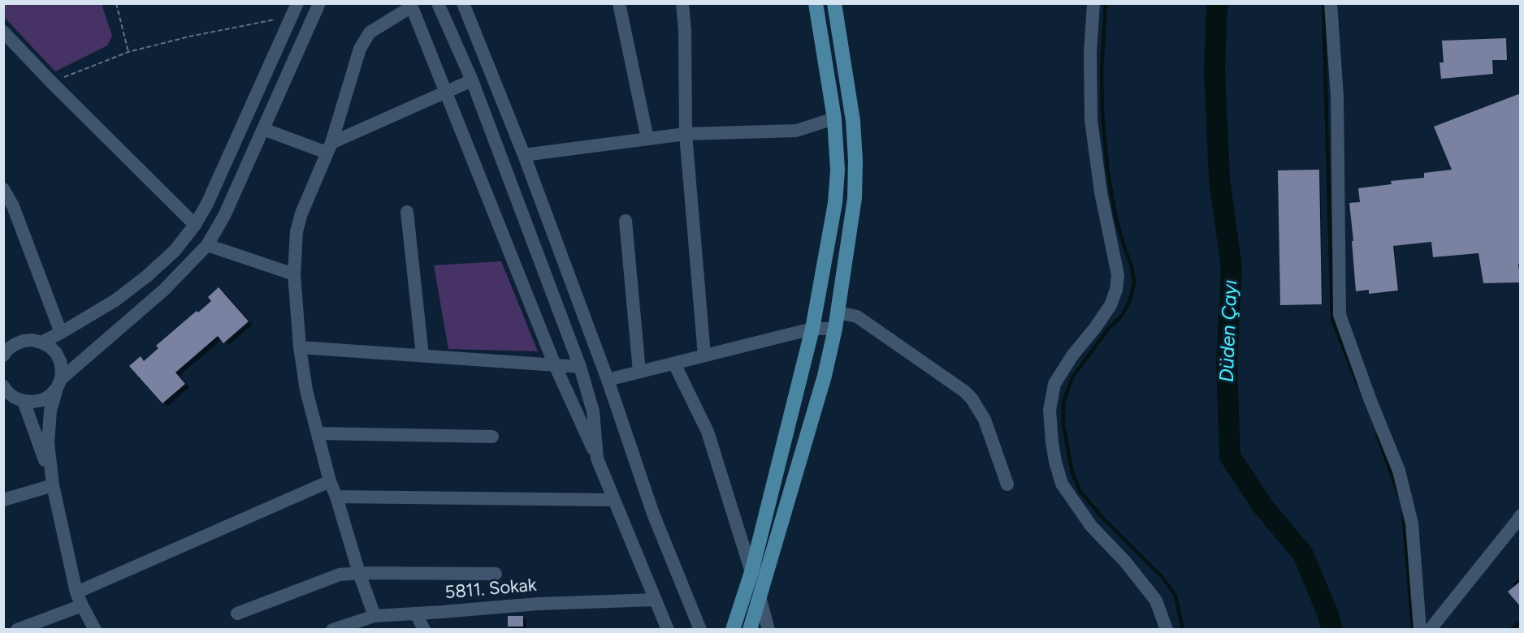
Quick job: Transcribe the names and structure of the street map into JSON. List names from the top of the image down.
{
  "streets": {
    "street": ["5811. Sokak"]
  },
  "water": ["Düden Çayı"]
}
